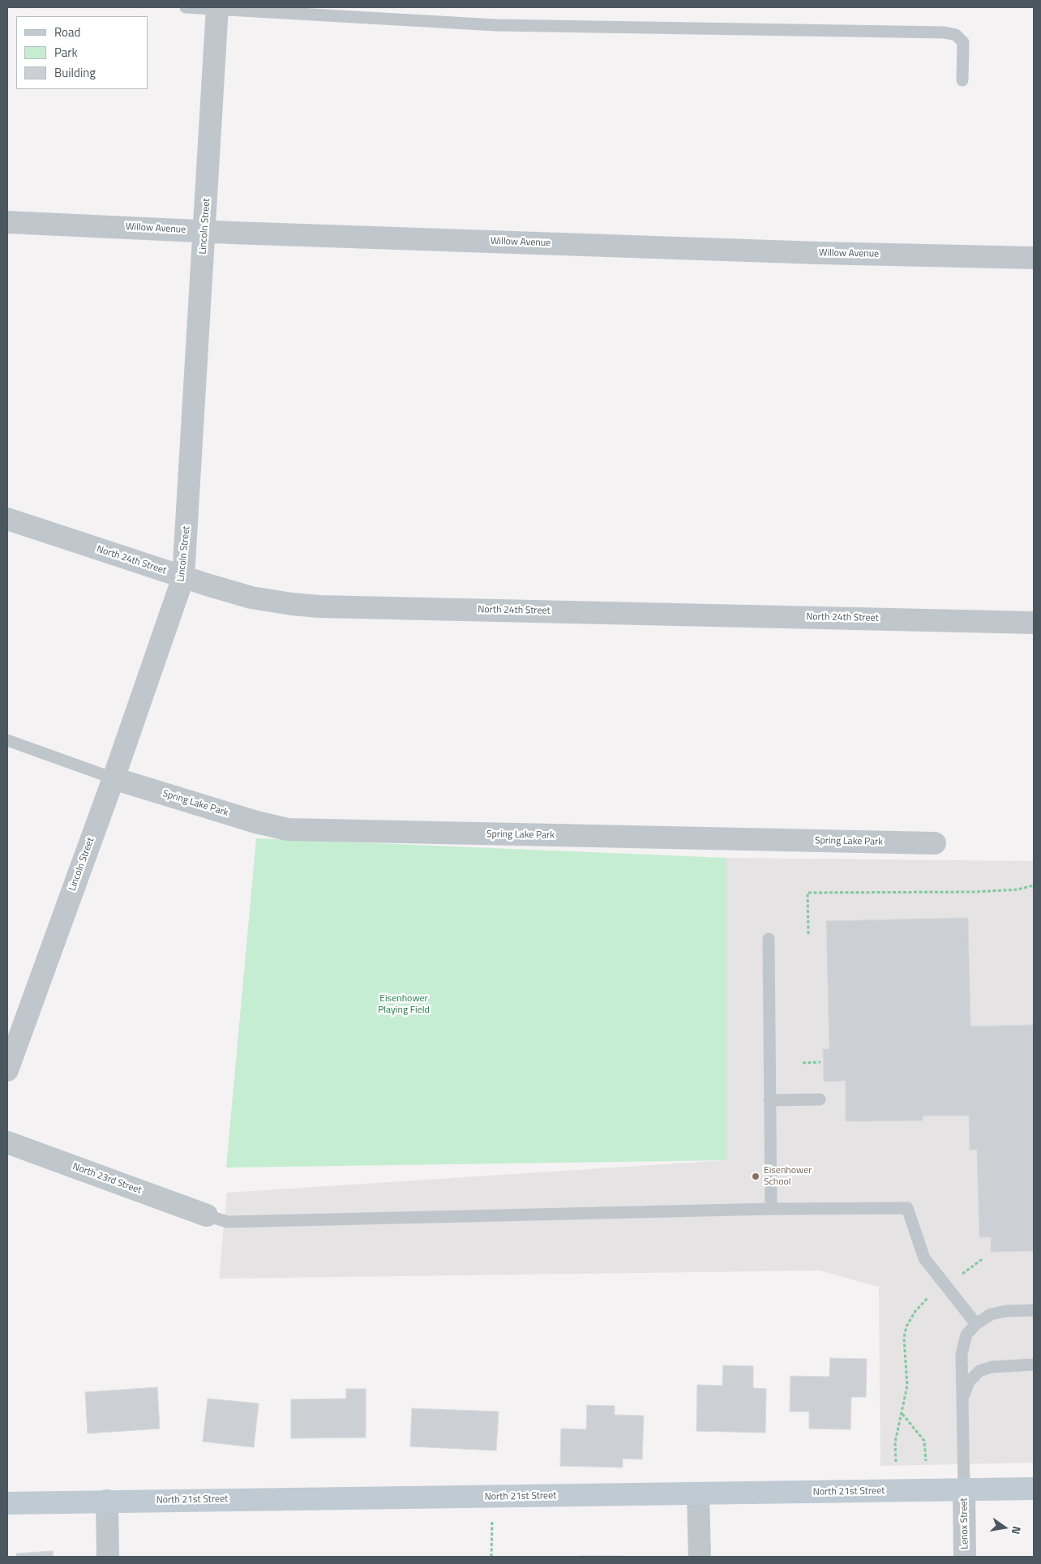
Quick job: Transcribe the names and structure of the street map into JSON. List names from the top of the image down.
{
  "streets": {
    "main road": ["North 21st Street"],
    "street": [
      "Lincoln Street",
      "Willow Avenue",
      "North 24th Street",
      "Spring Lake Park",
      "North 23rd Street",
      "Lenox Street"
    ]
  },
  "crossings": [
    ["Lincoln Street", "Willow Avenue"],
    ["Lincoln Street", "North 24th Street"],
    ["Lincoln Street", "Spring Lake Park"],
    ["North 21st Street", "Lenox Street"]
  ],
  "parks": ["Eisenhower Playing Field"],
  "places": ["Eisenhower School"],
  "legend": ["Road", "Park", "Building"],
  "north": "right"
}
